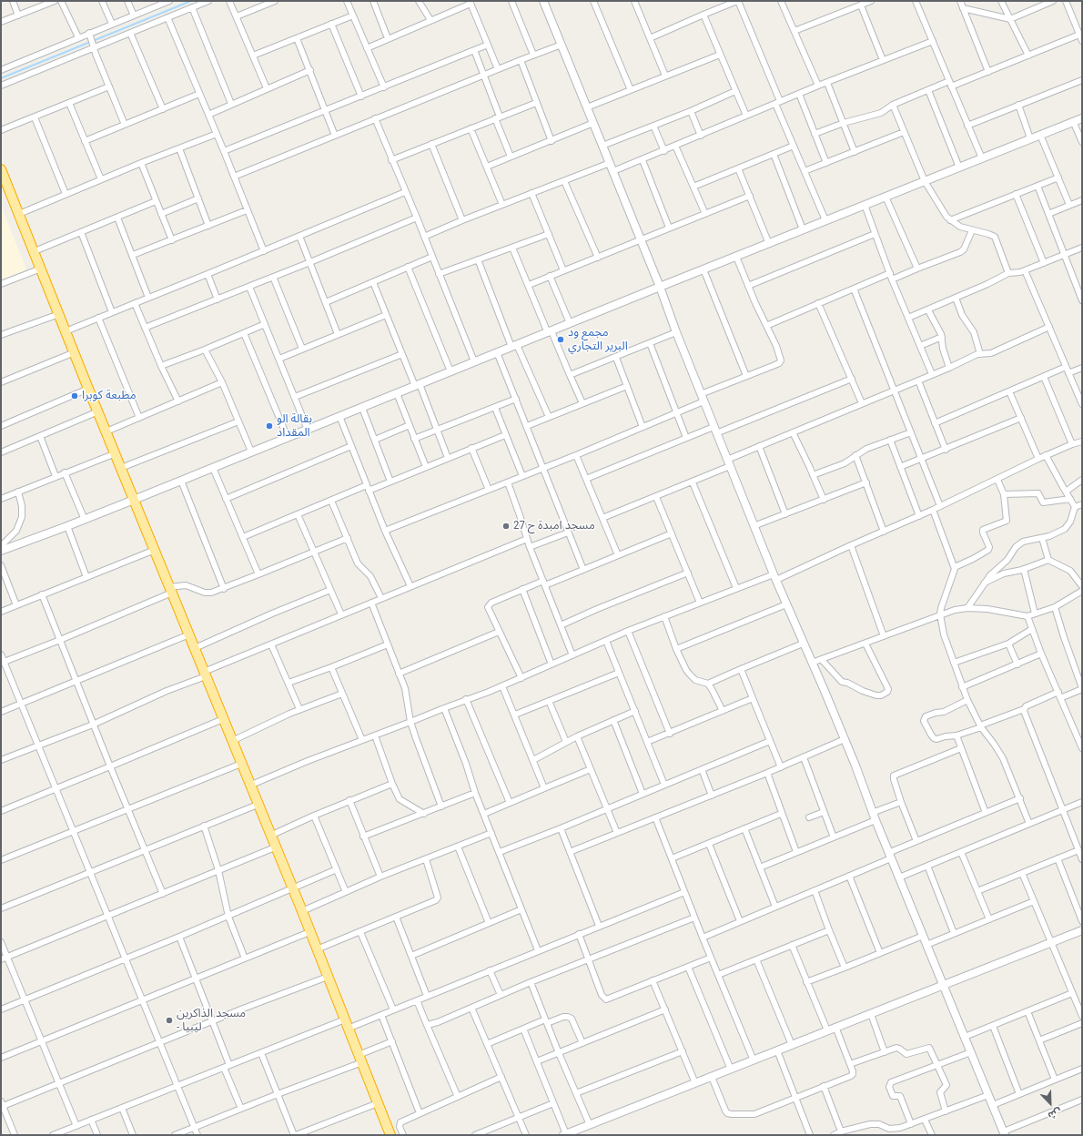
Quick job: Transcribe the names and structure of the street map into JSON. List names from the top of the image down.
{
  "places": [
    "مجمع ود البرير التجاري",
    "مطبعة كوبرا",
    "بقالة الو المقداد",
    "مسجد امبدة ح 27",
    "مسجد الذاكرين - ليبيا"
  ],
  "north": "bottom right"
}
